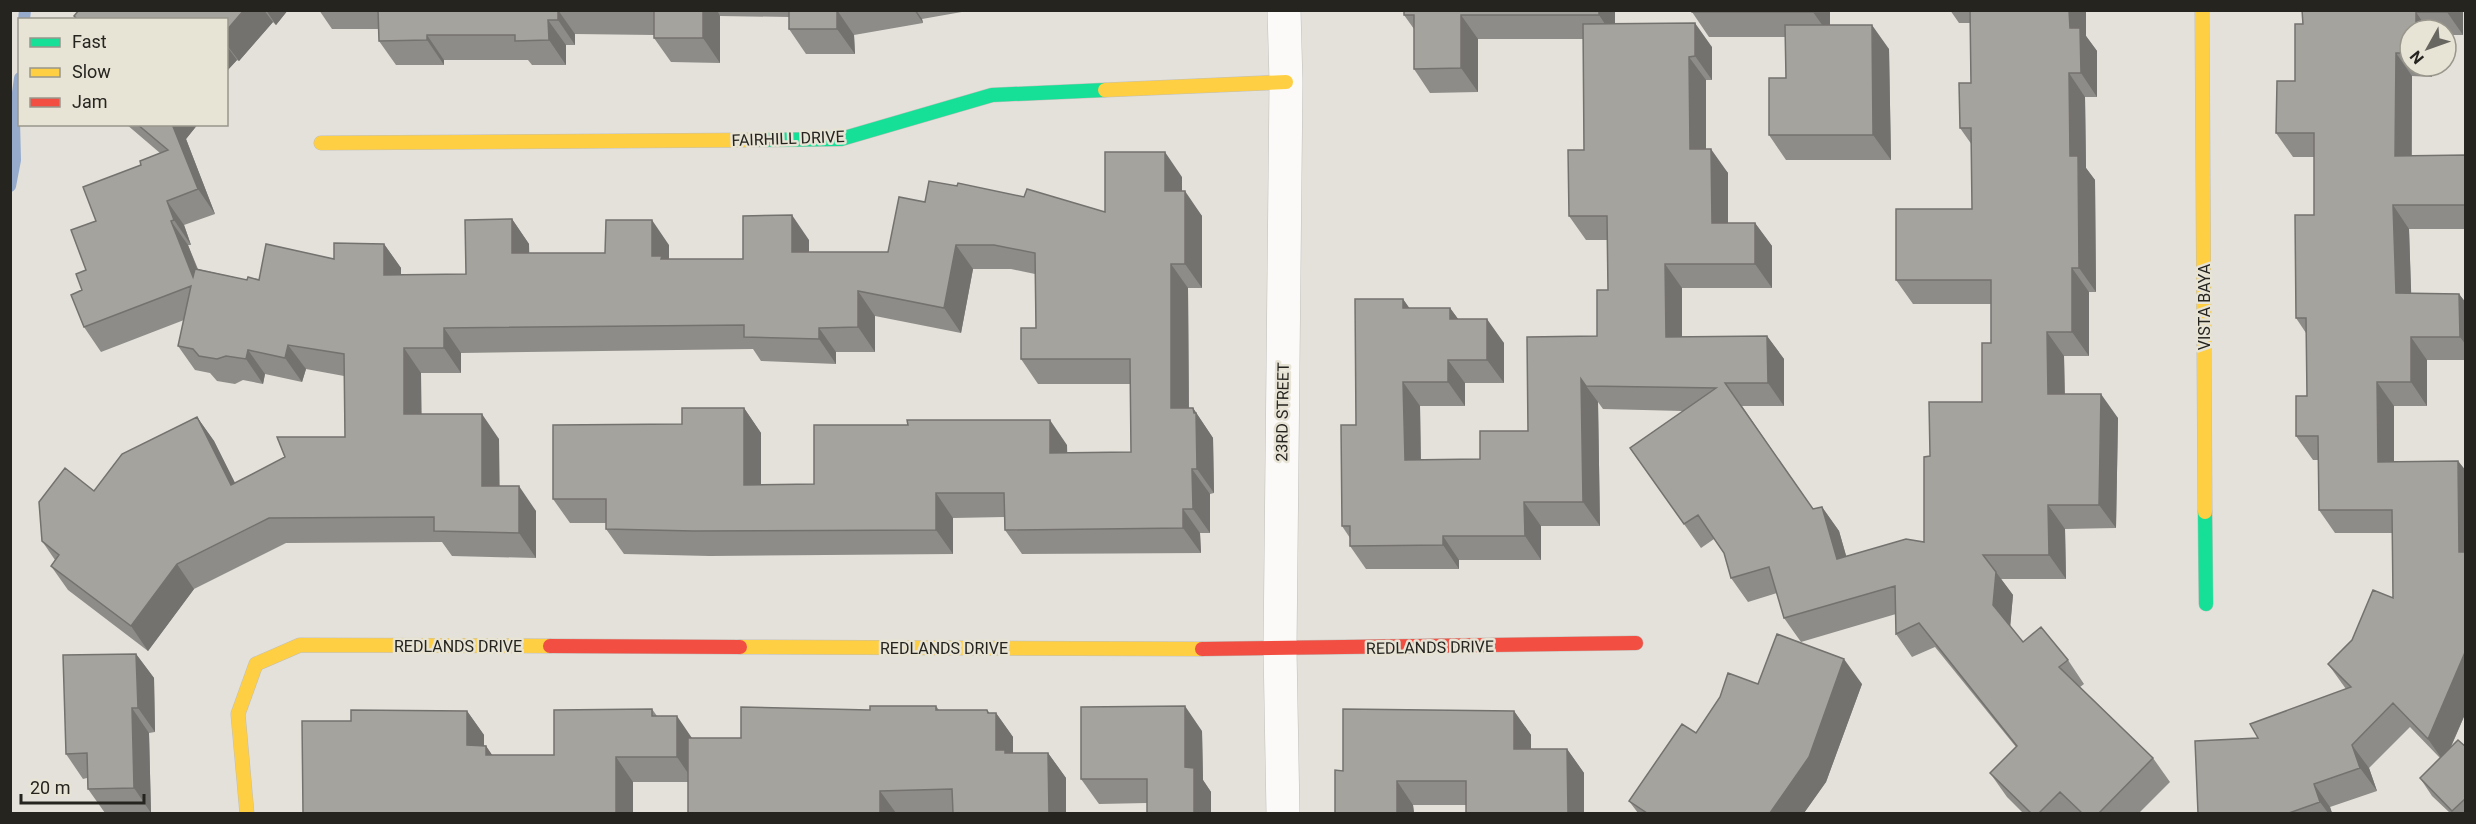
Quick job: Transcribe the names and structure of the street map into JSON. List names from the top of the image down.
{
  "streets": {
    "street": [
      "FAIRHILL DRIVE",
      "VISTA BAYA",
      "23RD STREET",
      "REDLANDS DRIVE"
    ]
  },
  "crossings": [
    ["FAIRHILL DRIVE", "23RD STREET"],
    ["23RD STREET", "REDLANDS DRIVE"]
  ],
  "legend": ["Fast", "Slow", "Jam"],
  "scale_bar": "20 m",
  "north": "bottom left"
}
